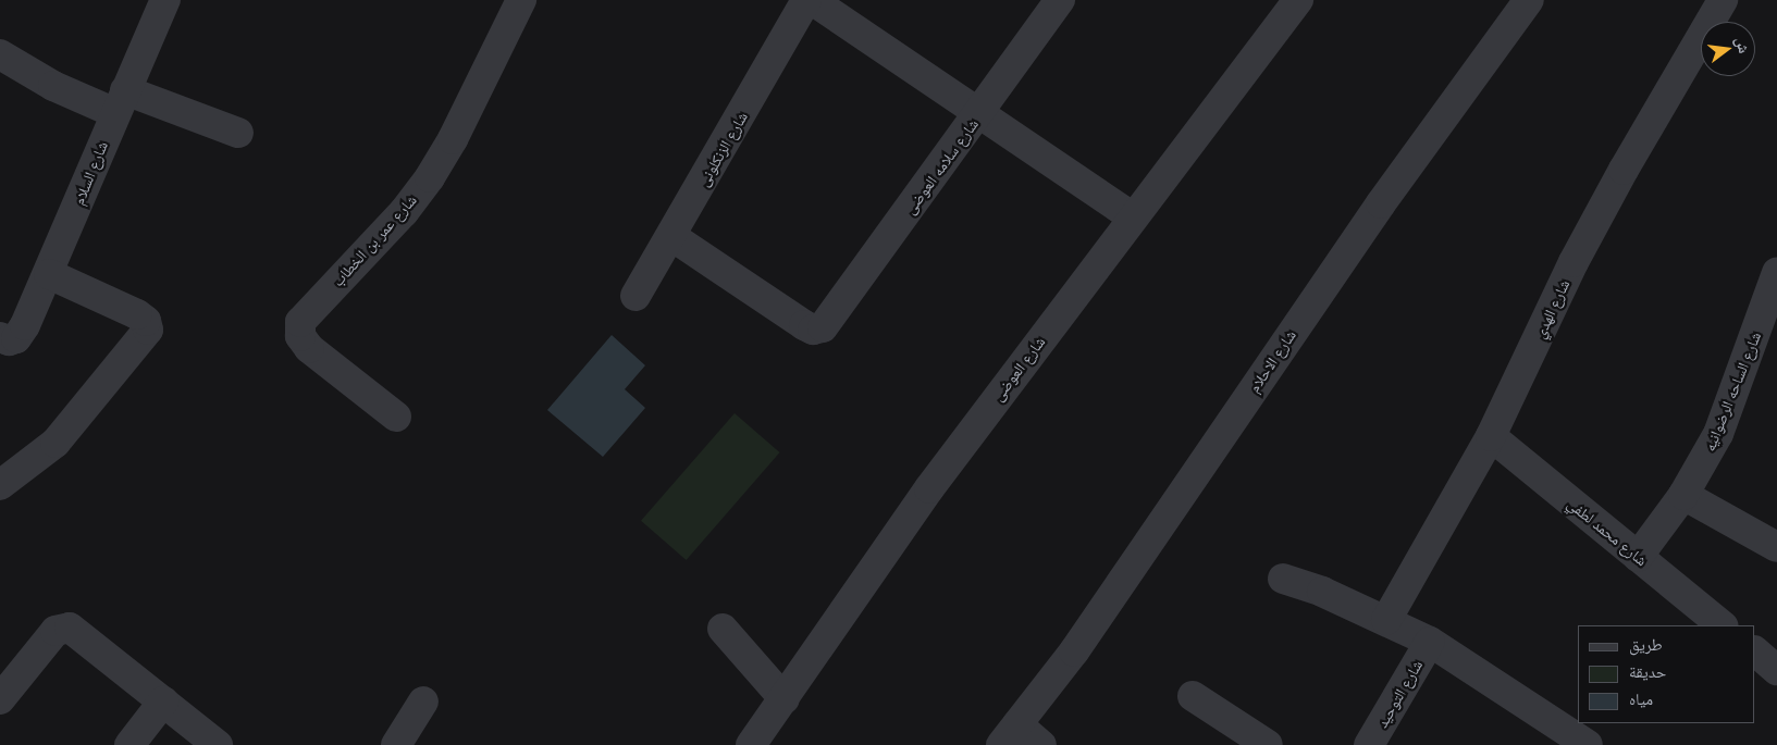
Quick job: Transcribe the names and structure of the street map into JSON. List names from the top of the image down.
{
  "streets": {
    "street": [
      "شارع الزنكلونى",
      "شارع سلامه العوضى",
      "شارع السلام",
      "شارع عمر بن الخطاب",
      "شارع الهدي",
      "شارع الاحلام",
      "شارع العوضى",
      "شارع الساحه الرضوانيه",
      "شارع محمد لطفي",
      "شارع التوحيد"
    ]
  },
  "crossings": [
    ["شارع الزنكلونى", "شارع سلامه العوضى"],
    ["شارع الهدي", "شارع محمد لطفي"],
    ["شارع الساحه الرضوانيه", "شارع محمد لطفي"]
  ],
  "legend": ["طريق", "حديقة", "مياه"],
  "north": "right"
}
